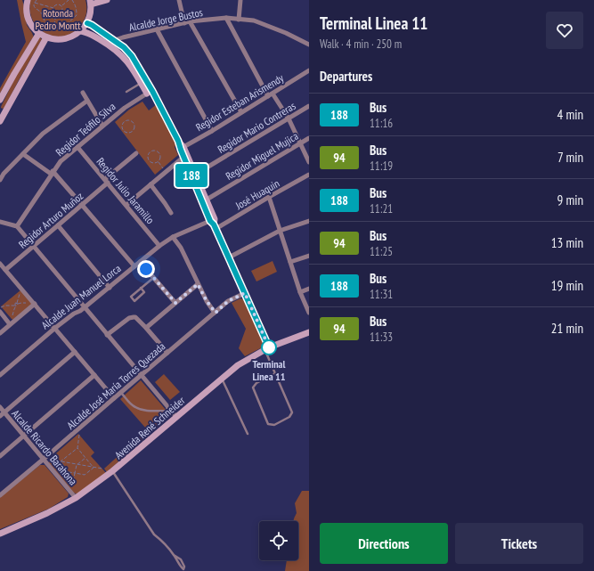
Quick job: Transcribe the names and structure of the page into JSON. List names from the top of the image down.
{
  "streets": {
    "main road": ["Avenida René Schneider"],
    "street": [
      "Alcalde Jorge Bustos",
      "Regidor Esteban Arismendy",
      "Regidor Mario Contreras",
      "Regidor Teófilo Silva",
      "Regidor Miguel Mujica",
      "Regidor Julio Jaramillo",
      "José Huaquin",
      "Regidor Arturo Muñoz",
      "Alcalde Juan Manuel Lorca",
      "Alcalde José María Torres Quezada",
      "Alcalde Ricardo Barahona"
    ]
  },
  "crossings": [
    ["Regidor Teófilo Silva", "Regidor Julio Jaramillo"],
    ["Regidor Julio Jaramillo", "Regidor Arturo Muñoz"],
    ["Regidor Julio Jaramillo", "Alcalde Juan Manuel Lorca"],
    ["José Huaquin", "Alcalde Juan Manuel Lorca"],
    ["Alcalde José María Torres Quezada", "Alcalde Ricardo Barahona"],
    ["Avenida René Schneider", "Alcalde Ricardo Barahona"]
  ],
  "parks": ["Rotonda Pedro Montt"],
  "places": ["Terminal Linea 11"],
  "lines": ["bus line 188"],
  "page": {
    "on_map": "188",
    "heading": [
      ["Terminal Linea 11", "Walk · 4 min · 250 m"],
      "Departures"
    ],
    "list": [
      {
        "mark": "188",
        "name": "Bus",
        "note": "11:16",
        "value": "4 min"
      },
      {
        "mark": "94",
        "name": "Bus",
        "note": "11:19",
        "value": "7 min"
      },
      {
        "mark": "188",
        "name": "Bus",
        "note": "11:21",
        "value": "9 min"
      },
      {
        "mark": "94",
        "name": "Bus",
        "note": "11:25",
        "value": "13 min"
      },
      {
        "mark": "188",
        "name": "Bus",
        "note": "11:31",
        "value": "19 min"
      },
      {
        "mark": "94",
        "name": "Bus",
        "note": "11:33",
        "value": "21 min"
      }
    ],
    "buttons": ["Directions", "Tickets"]
  }
}
